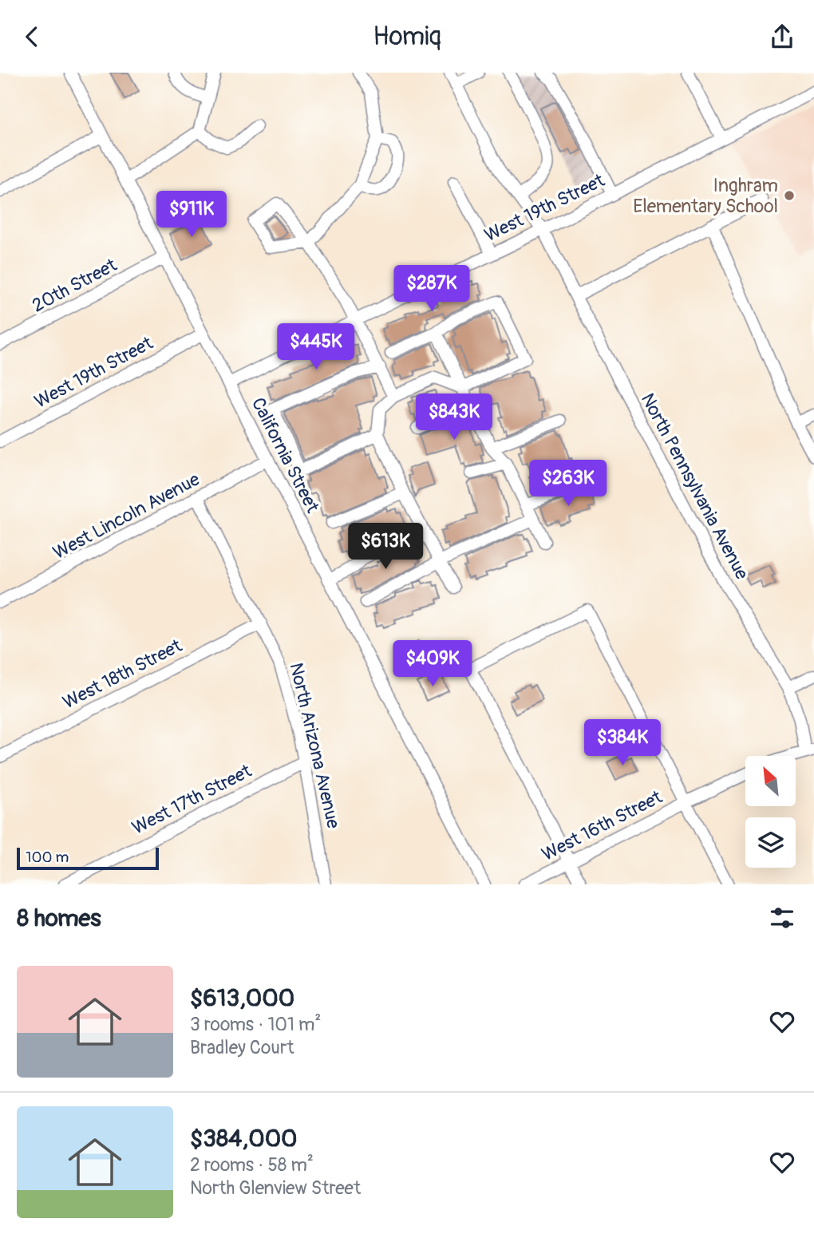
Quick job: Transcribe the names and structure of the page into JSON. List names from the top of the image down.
{
  "streets": {
    "street": [
      "West 19th Street",
      "20th Street",
      "California Street",
      "North Pennsylvania Avenue",
      "West Lincoln Avenue",
      "West 18th Street",
      "North Arizona Avenue",
      "West 17th Street",
      "West 16th Street"
    ]
  },
  "crossings": [
    ["West 19th Street", "California Street"],
    ["West 19th Street", "North Pennsylvania Avenue"],
    ["20th Street", "California Street"],
    ["California Street", "West Lincoln Avenue"],
    ["West Lincoln Avenue", "North Arizona Avenue"],
    ["West 18th Street", "North Arizona Avenue"],
    ["North Arizona Avenue", "West 17th Street"]
  ],
  "places": ["Inghram Elementary School"],
  "scale_bar": "100 m",
  "north": "top left",
  "page": {
    "header": "Homiq",
    "price": [
      "$911K",
      "$287K",
      "$445K",
      "$843K",
      "$263K",
      "$613K",
      "$409K",
      "$384K"
    ],
    "scale": "100 m",
    "heading": "8 homes",
    "list": [
      {
        "name": "$613,000",
        "note": "3 rooms · 101 m² · Bradley Court"
      },
      {
        "name": "$384,000",
        "note": "2 rooms · 58 m² · North Glenview Street"
      }
    ]
  }
}
